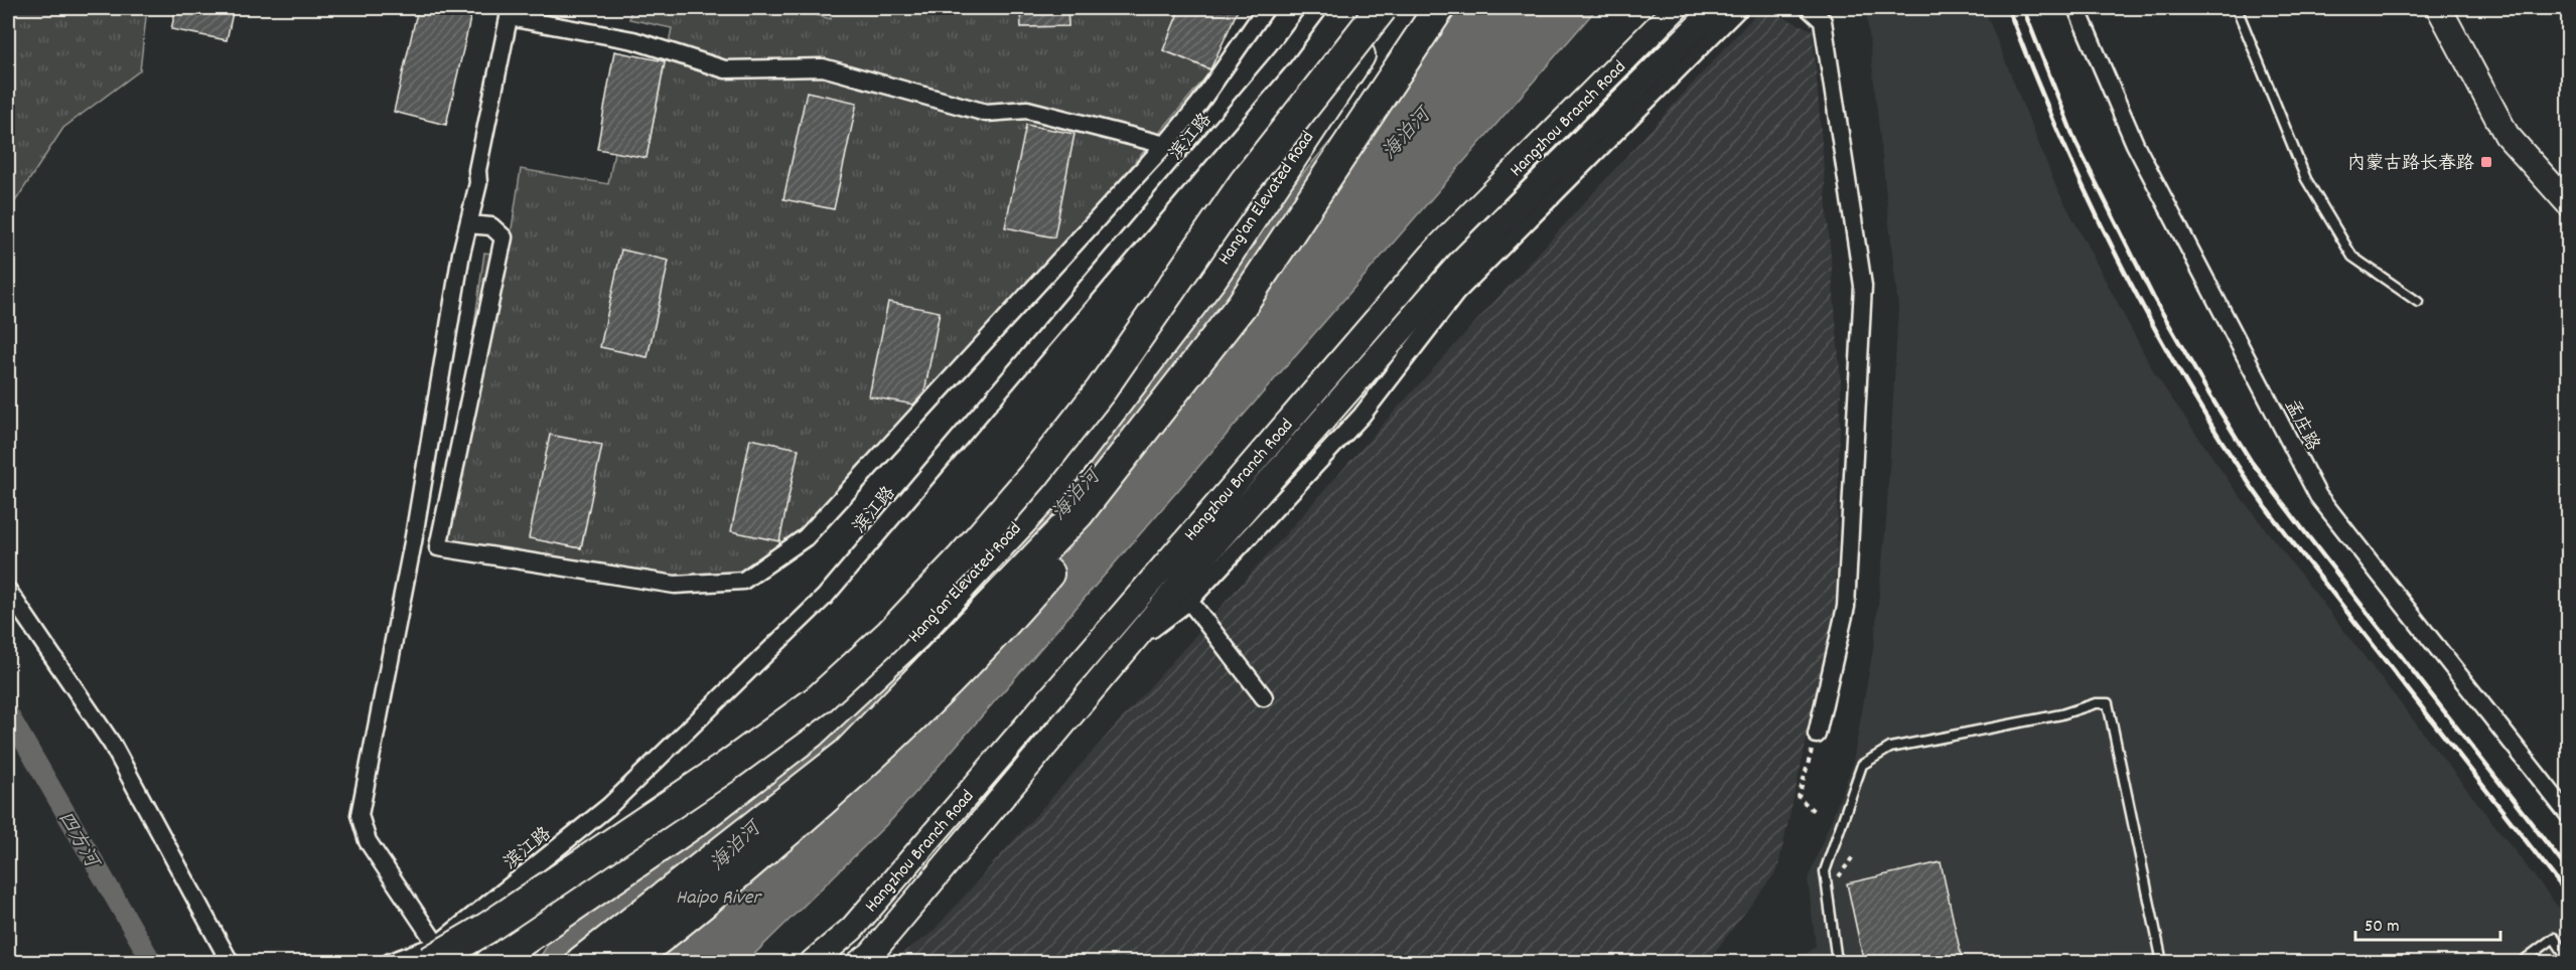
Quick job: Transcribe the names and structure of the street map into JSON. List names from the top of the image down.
{
  "streets": {
    "highway": ["Hang'an Elevated Road"],
    "main road": ["Hangzhou Branch Road"],
    "street": ["滨江路", "孟庄路"]
  },
  "water": ["海泊河", "四方河", "Haipo River"],
  "places": {
    "transit": ["内蒙古路长春路"]
  },
  "scale_bar": "50 m"
}
